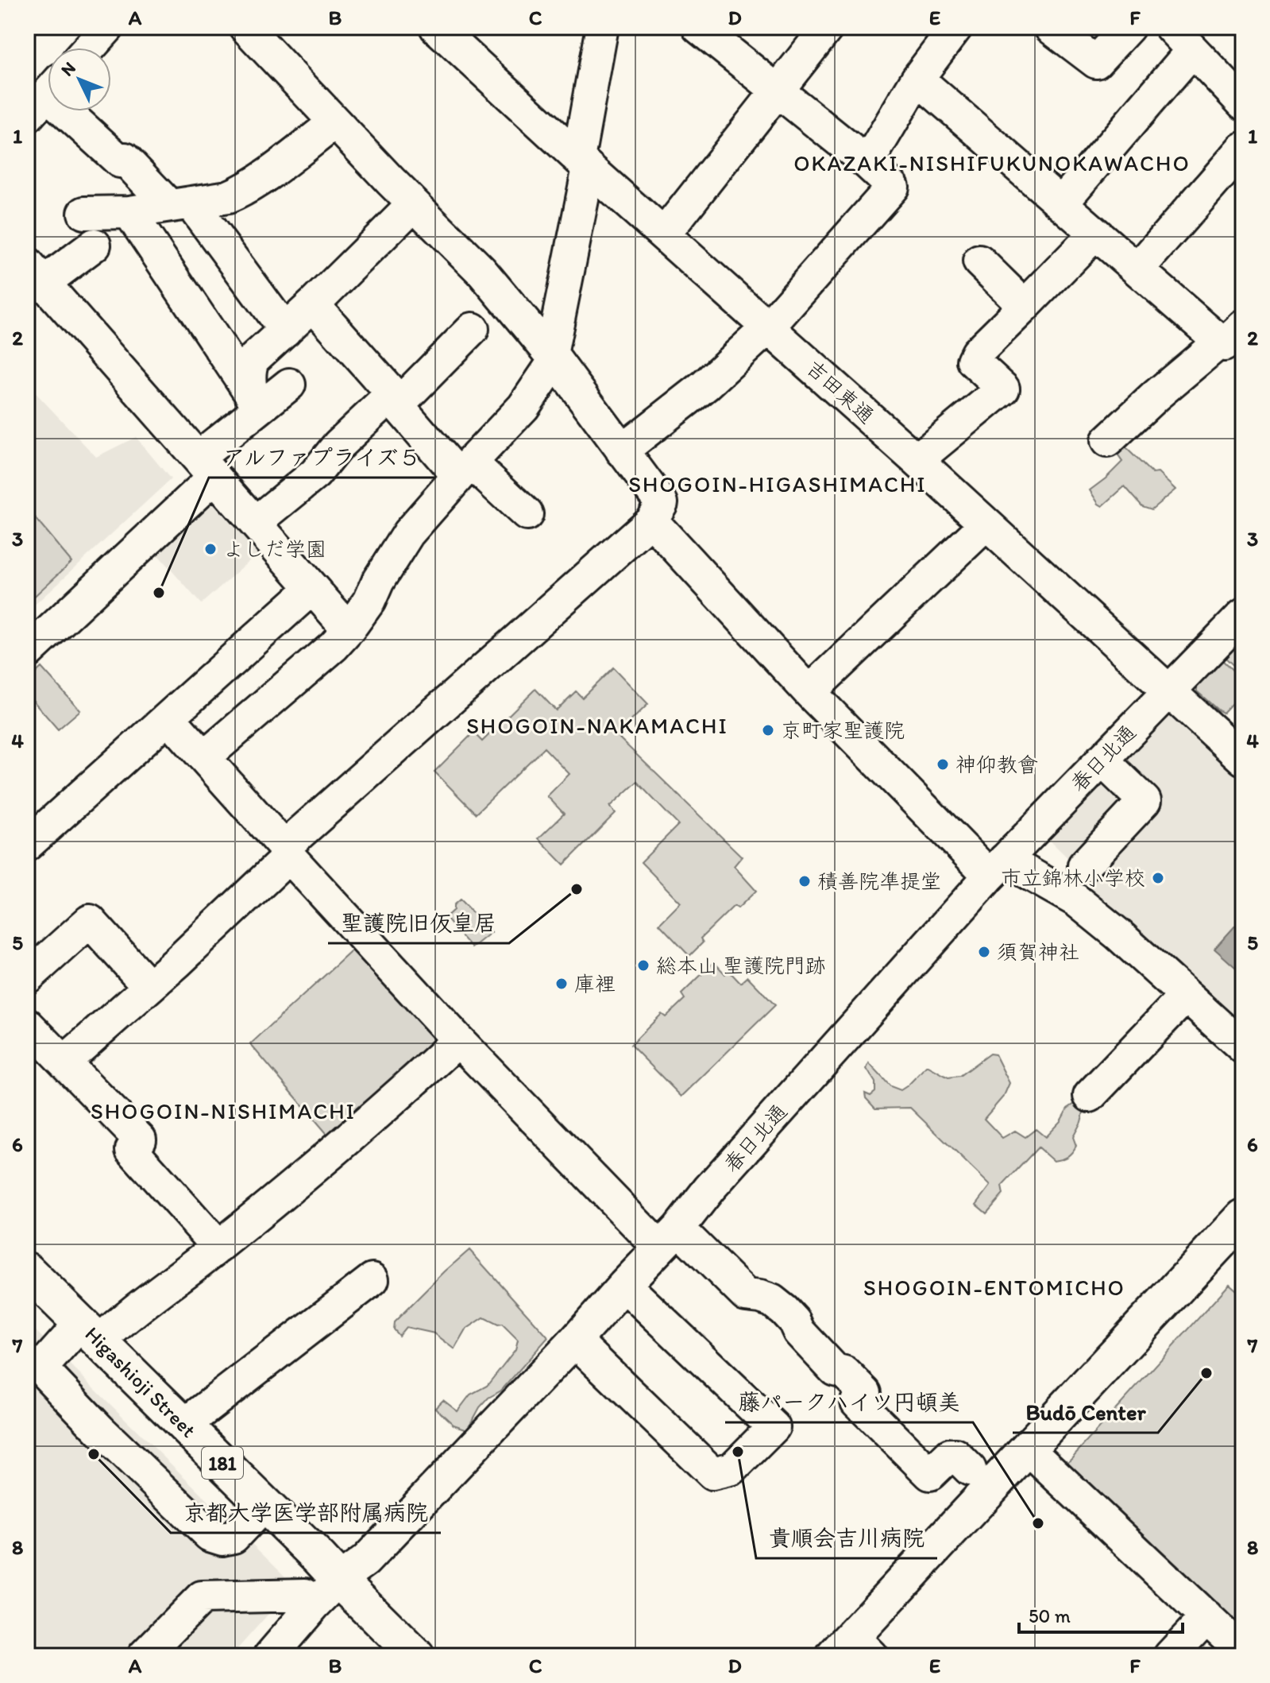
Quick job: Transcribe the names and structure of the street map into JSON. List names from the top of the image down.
{
  "streets": {
    "main road": ["Higashioji Street", "181"],
    "street": ["吉田東通", "春日北通"]
  },
  "crossings": [
    ["吉田東通", "春日北通"],
    ["春日北通", "Higashioji Street"]
  ],
  "districts": [
    "OKAZAKI-NISHIFUKUNOKAWACHO",
    "SHOGOIN-HIGASHIMACHI",
    "SHOGOIN-NAKAMACHI",
    "SHOGOIN-NISHIMACHI",
    "SHOGOIN-ENTOMICHO"
  ],
  "places": [
    "よしだ学園",
    "アルファプライズ５",
    "京町家聖護院",
    "神仰教會",
    "市立錦林小学校",
    "積善院凖提堂",
    "聖護院旧仮皇居",
    "須賀神社",
    "総本山 聖護院門跡",
    "庫裡",
    "Budō Center",
    "貴順会吉川病院",
    "京都大学医学部附属病院",
    "藤パークハイツ円頓美"
  ],
  "scale_bar": "50 m",
  "north": "top left",
  "grid": {
    "columns": [
      "A",
      "B",
      "C",
      "D",
      "E",
      "F"
    ],
    "rows": [
      "1",
      "2",
      "3",
      "4",
      "5",
      "6",
      "7",
      "8"
    ]
  }
}
